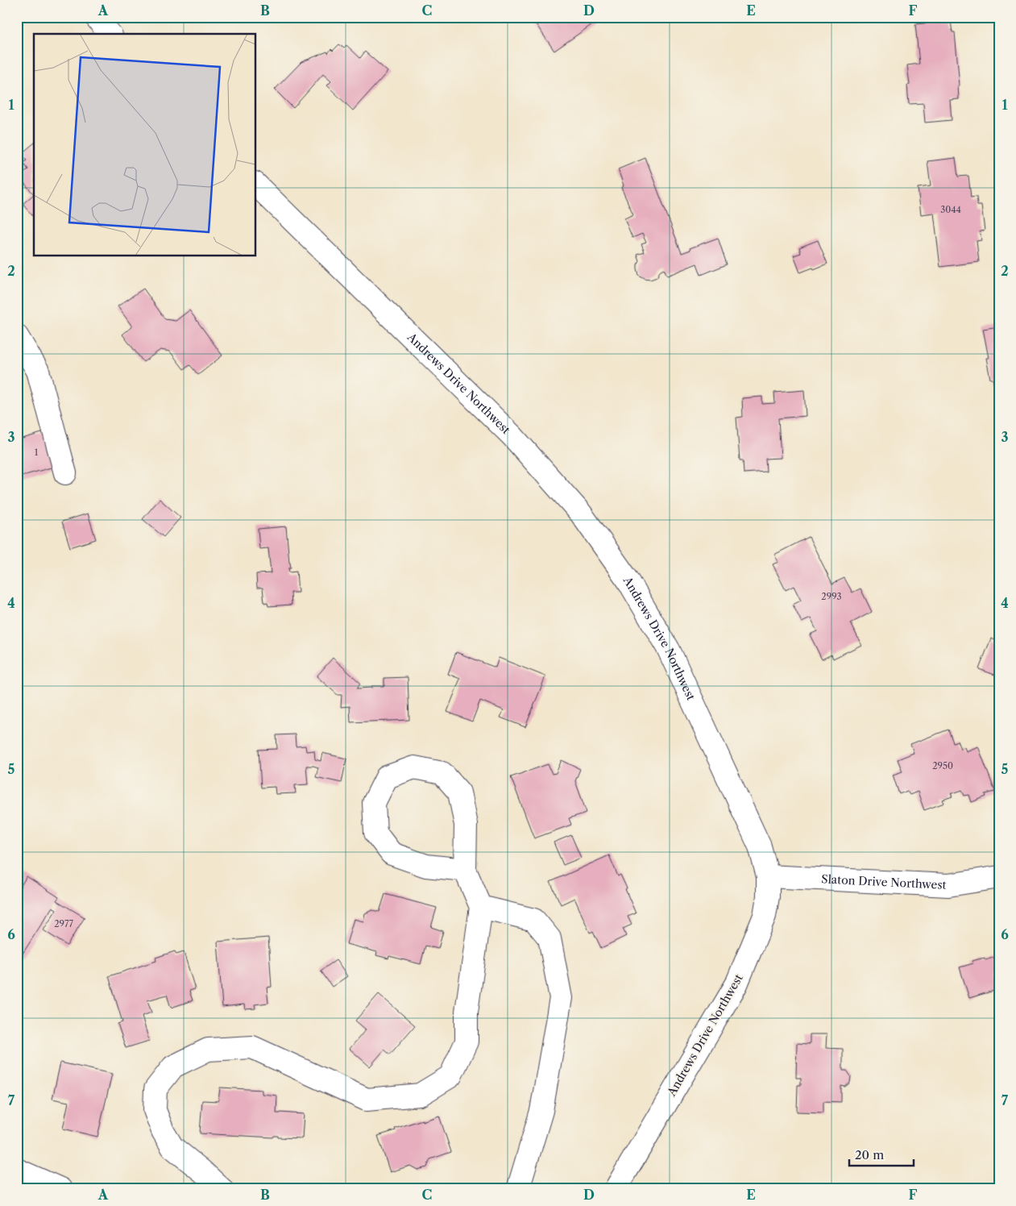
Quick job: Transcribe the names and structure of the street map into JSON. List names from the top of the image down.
{
  "streets": {
    "street": ["Andrews Drive Northwest", "Slaton Drive Northwest"]
  },
  "crossings": [
    ["Andrews Drive Northwest", "Slaton Drive Northwest"]
  ],
  "house_numbers": [
    "3044",
    "1",
    "2993",
    "2950",
    "2977"
  ],
  "scale_bar": "20 m",
  "grid": {
    "columns": [
      "A",
      "B",
      "C",
      "D",
      "E",
      "F"
    ],
    "rows": [
      "1",
      "2",
      "3",
      "4",
      "5",
      "6",
      "7"
    ]
  }
}
